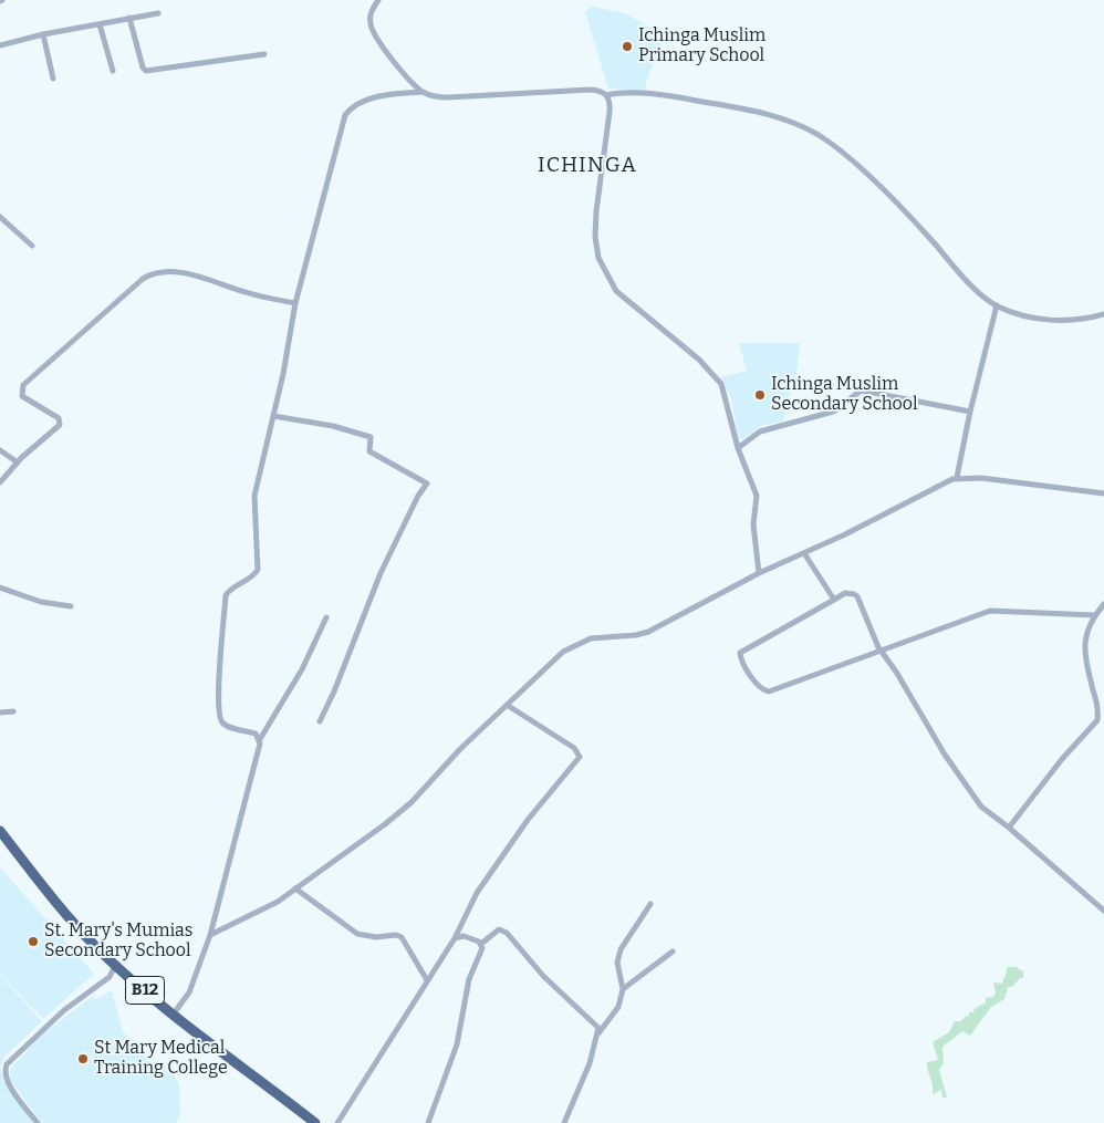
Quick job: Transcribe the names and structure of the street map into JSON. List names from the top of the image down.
{
  "streets": {
    "highway": ["B12"]
  },
  "districts": ["ICHINGA"],
  "places": [
    "Ichinga Muslim Primary School",
    "Ichinga Muslim Secondary School",
    "St. Mary's Mumias Secondary School",
    "St Mary Medical Training College"
  ]
}
